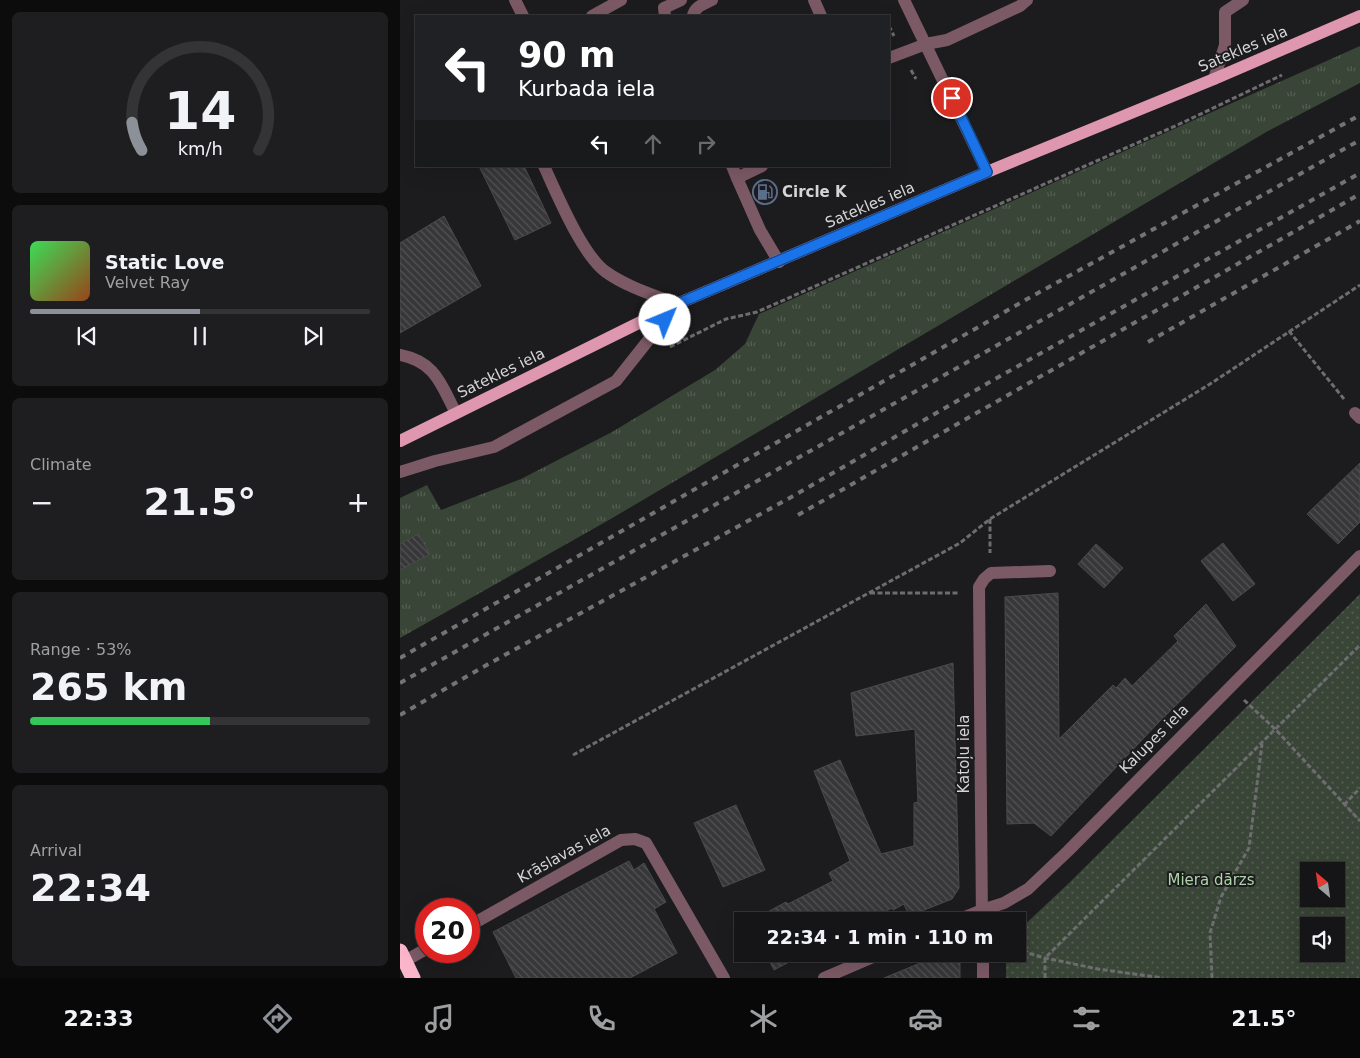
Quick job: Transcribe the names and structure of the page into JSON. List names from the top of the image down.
{
  "streets": {
    "main road": ["Satekles iela"],
    "street": ["Kalupes iela", "Katoļu iela", "Krāslavas iela"]
  },
  "parks": ["Miera dārzs"],
  "places": {
    "fuel station": ["Circle K"]
  },
  "north": "top left",
  "page": {
    "turn": ["90 m", "Kurbada iela"],
    "song": ["Static Love", "Velvet Ray"],
    "tile": [
      "Climate",
      ["Range · 53%", "265 km"],
      ["Arrival", "22:34"]
    ],
    "heat": ["−", "21.5°", "+"],
    "limit": "20",
    "trip": "22:34 · 1 min · 110 m",
    "tabs": ["22:33", "21.5°"],
    "gauge": ["14", "km/h"]
  }
}
